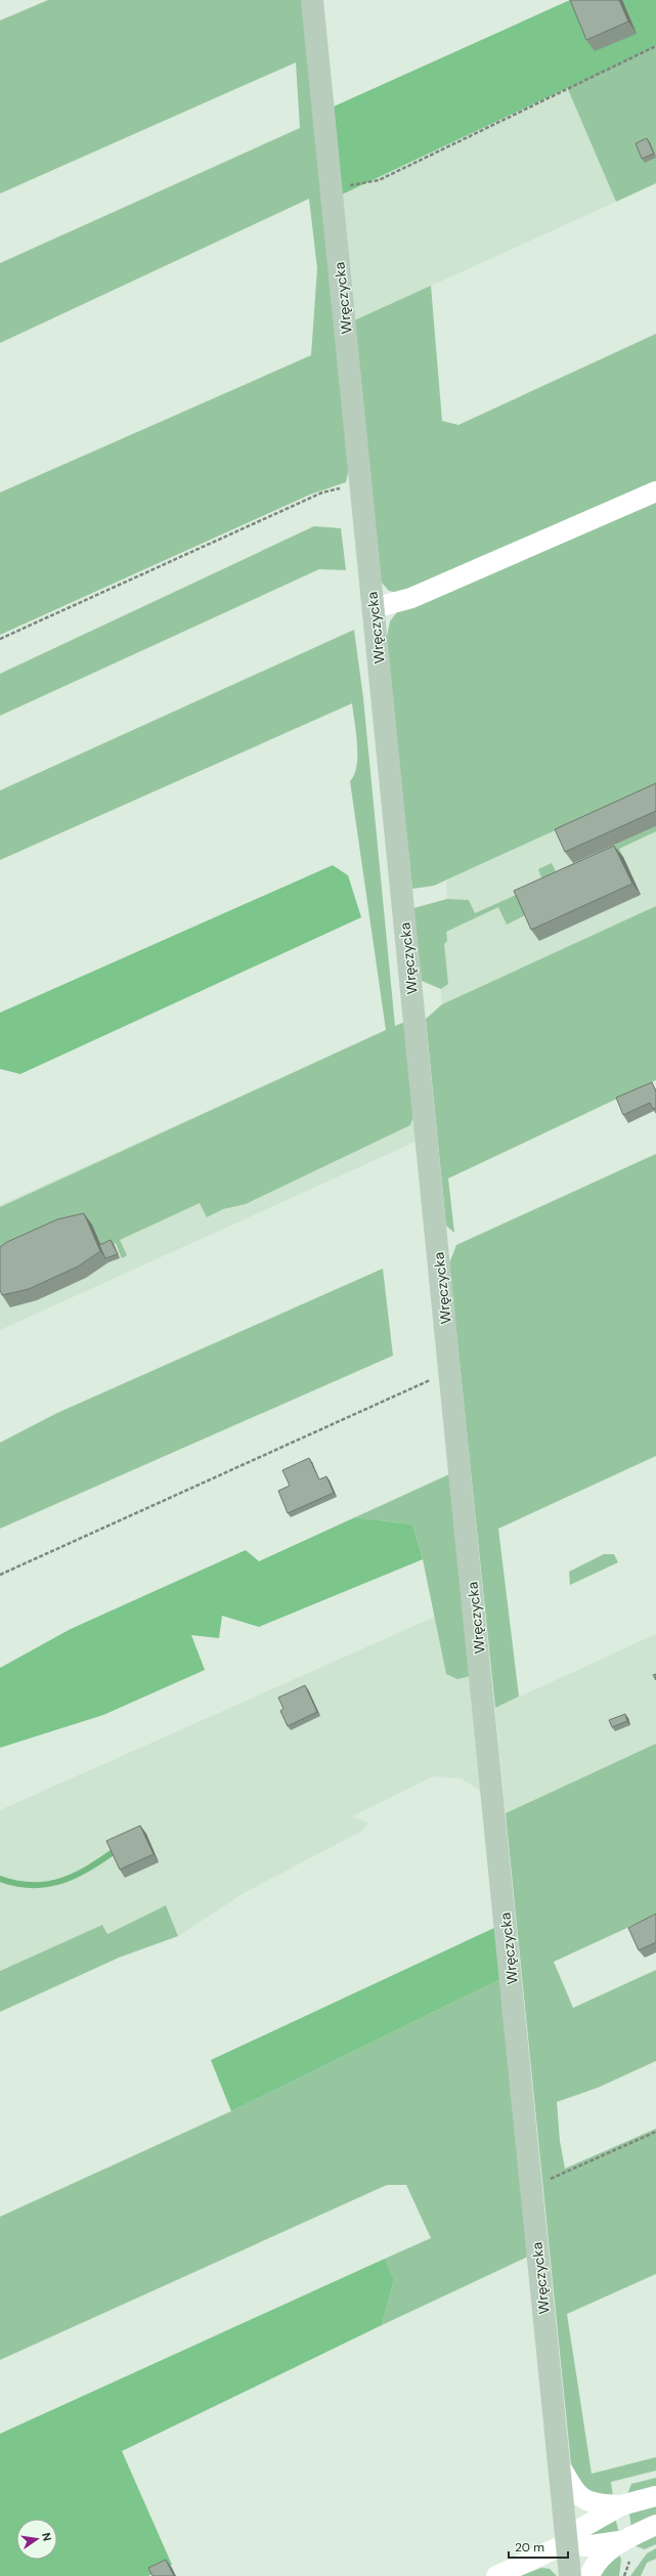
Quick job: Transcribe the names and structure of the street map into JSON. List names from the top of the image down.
{
  "streets": {
    "main road": ["Wręczycka"]
  },
  "scale_bar": "20 m",
  "north": "right"
}
